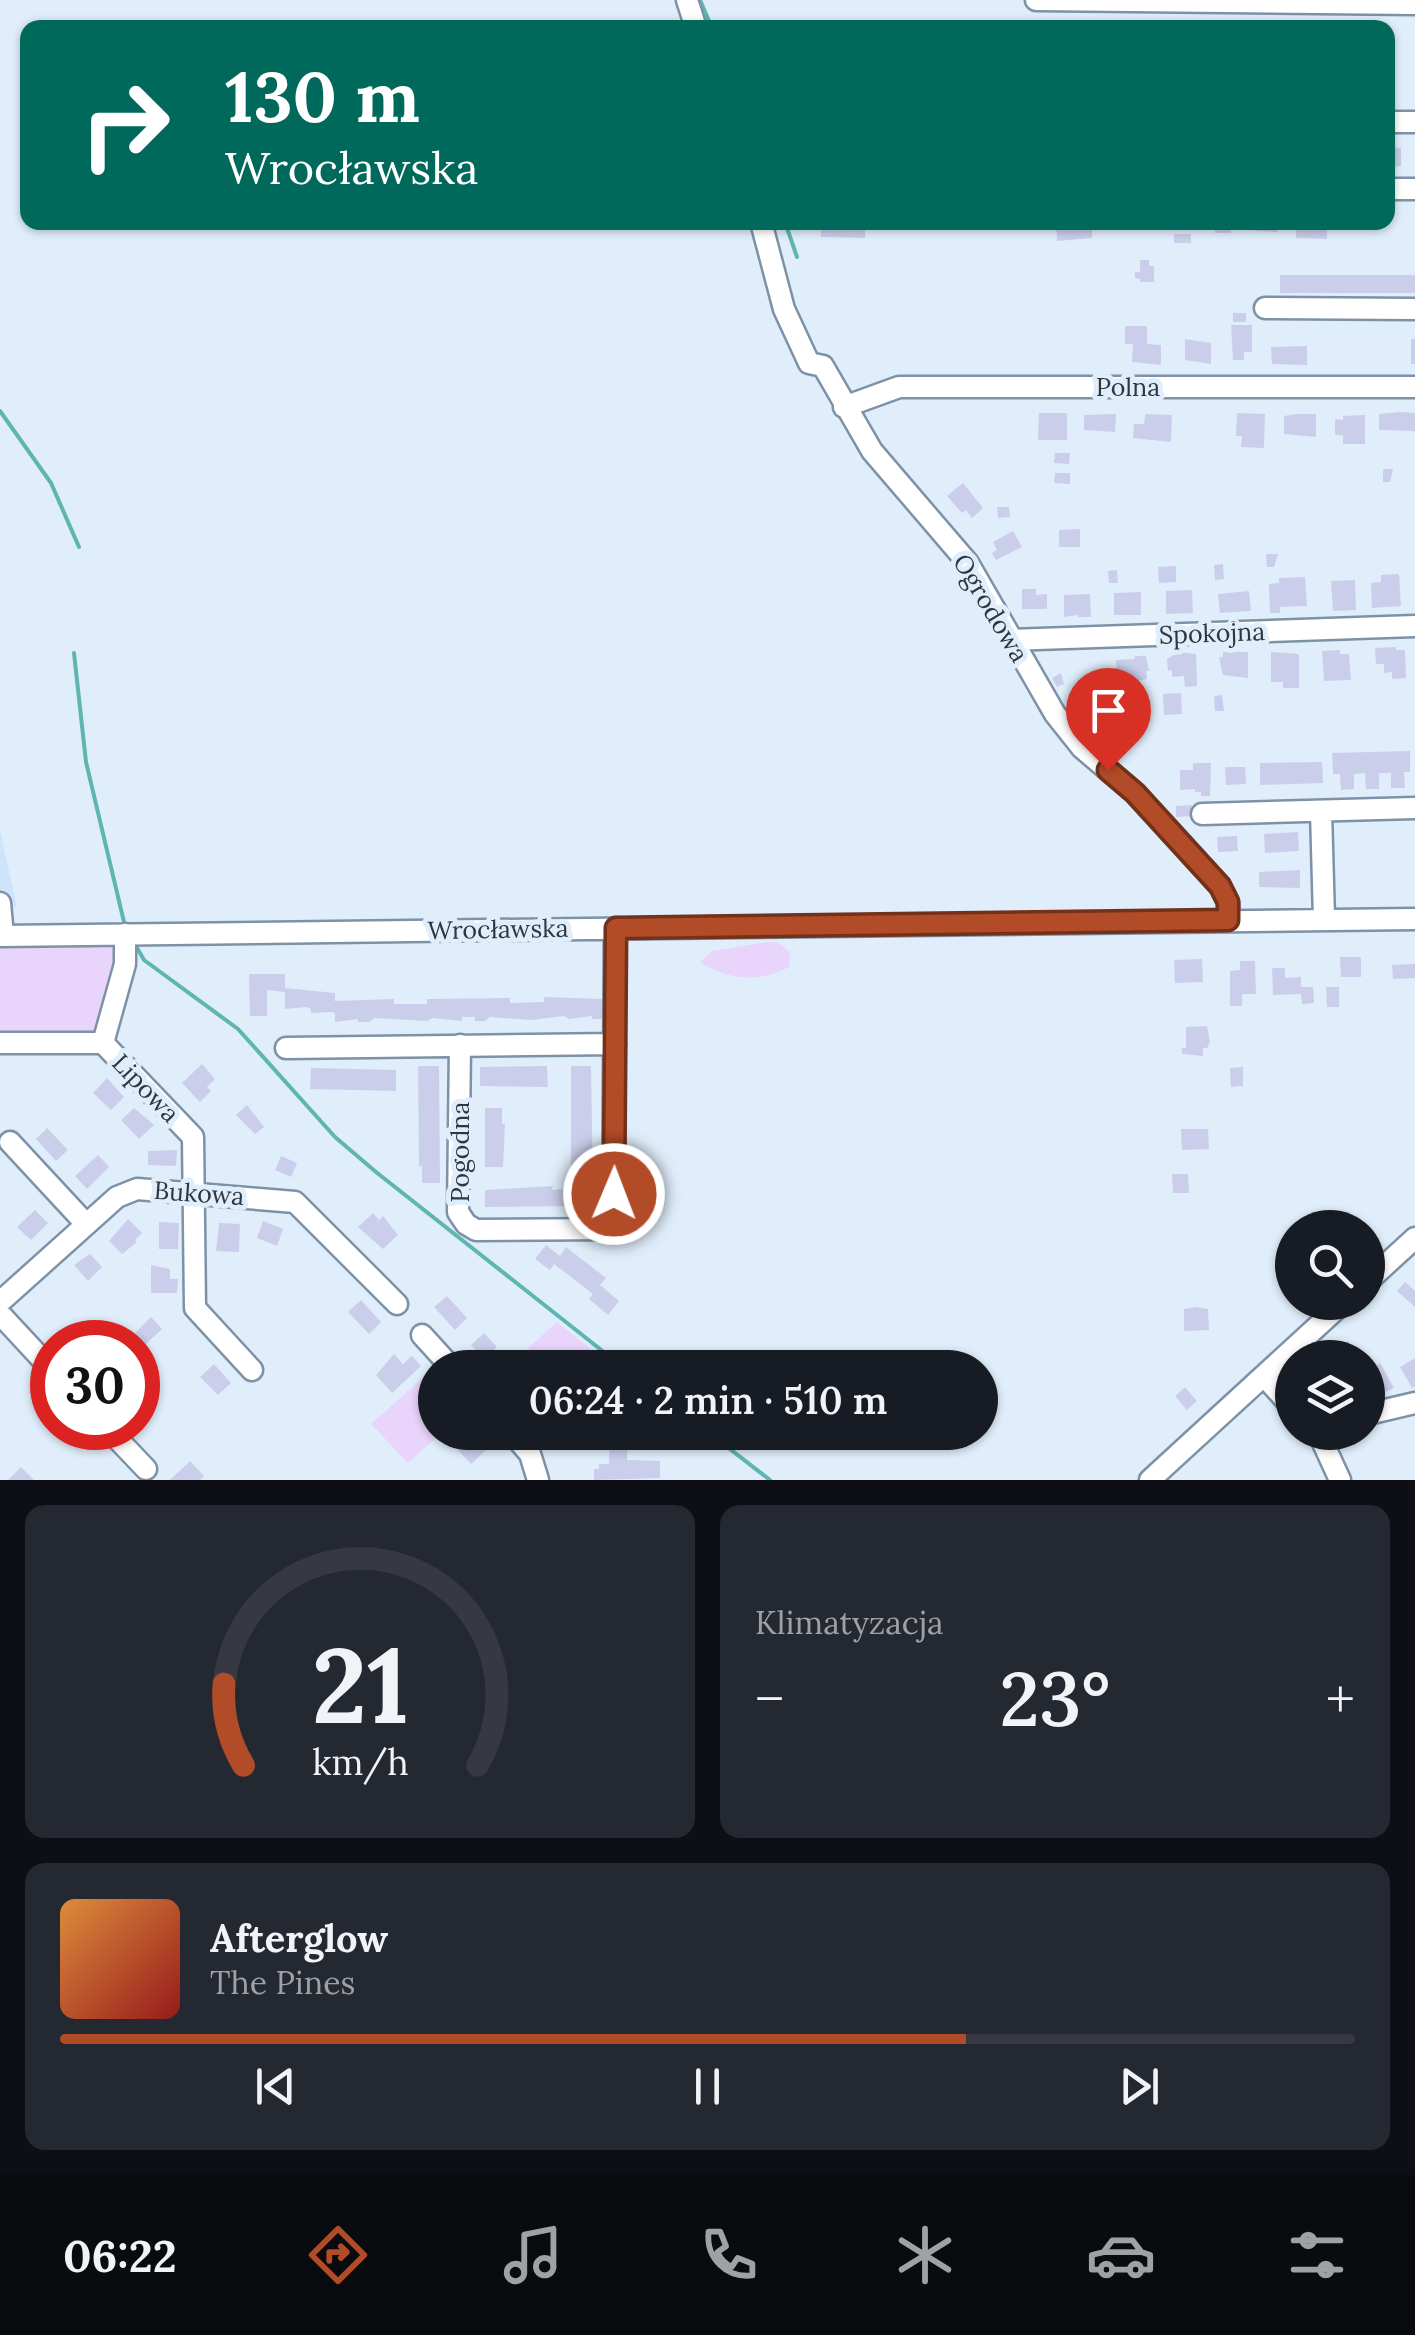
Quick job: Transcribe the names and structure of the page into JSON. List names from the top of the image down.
{
  "streets": {
    "street": [
      "Polna",
      "Ogrodowa",
      "Spokojna",
      "Wrocławska",
      "Lipowa",
      "Pogodna",
      "Bukowa"
    ]
  },
  "crossings": [
    ["Polna", "Ogrodowa"],
    ["Ogrodowa", "Spokojna"],
    ["Ogrodowa", "Wrocławska"],
    ["Wrocławska", "Lipowa"],
    ["Wrocławska", "Pogodna"],
    ["Lipowa", "Bukowa"]
  ],
  "page": {
    "turn": ["130 m", "Wrocławska"],
    "limit": "30",
    "trip": "06:24 · 2 min · 510 m",
    "tile": "Klimatyzacja",
    "heat": ["−", "23°", "+"],
    "song": ["Afterglow", "The Pines"],
    "tabs": "06:22",
    "gauge": ["21", "km/h"]
  }
}
